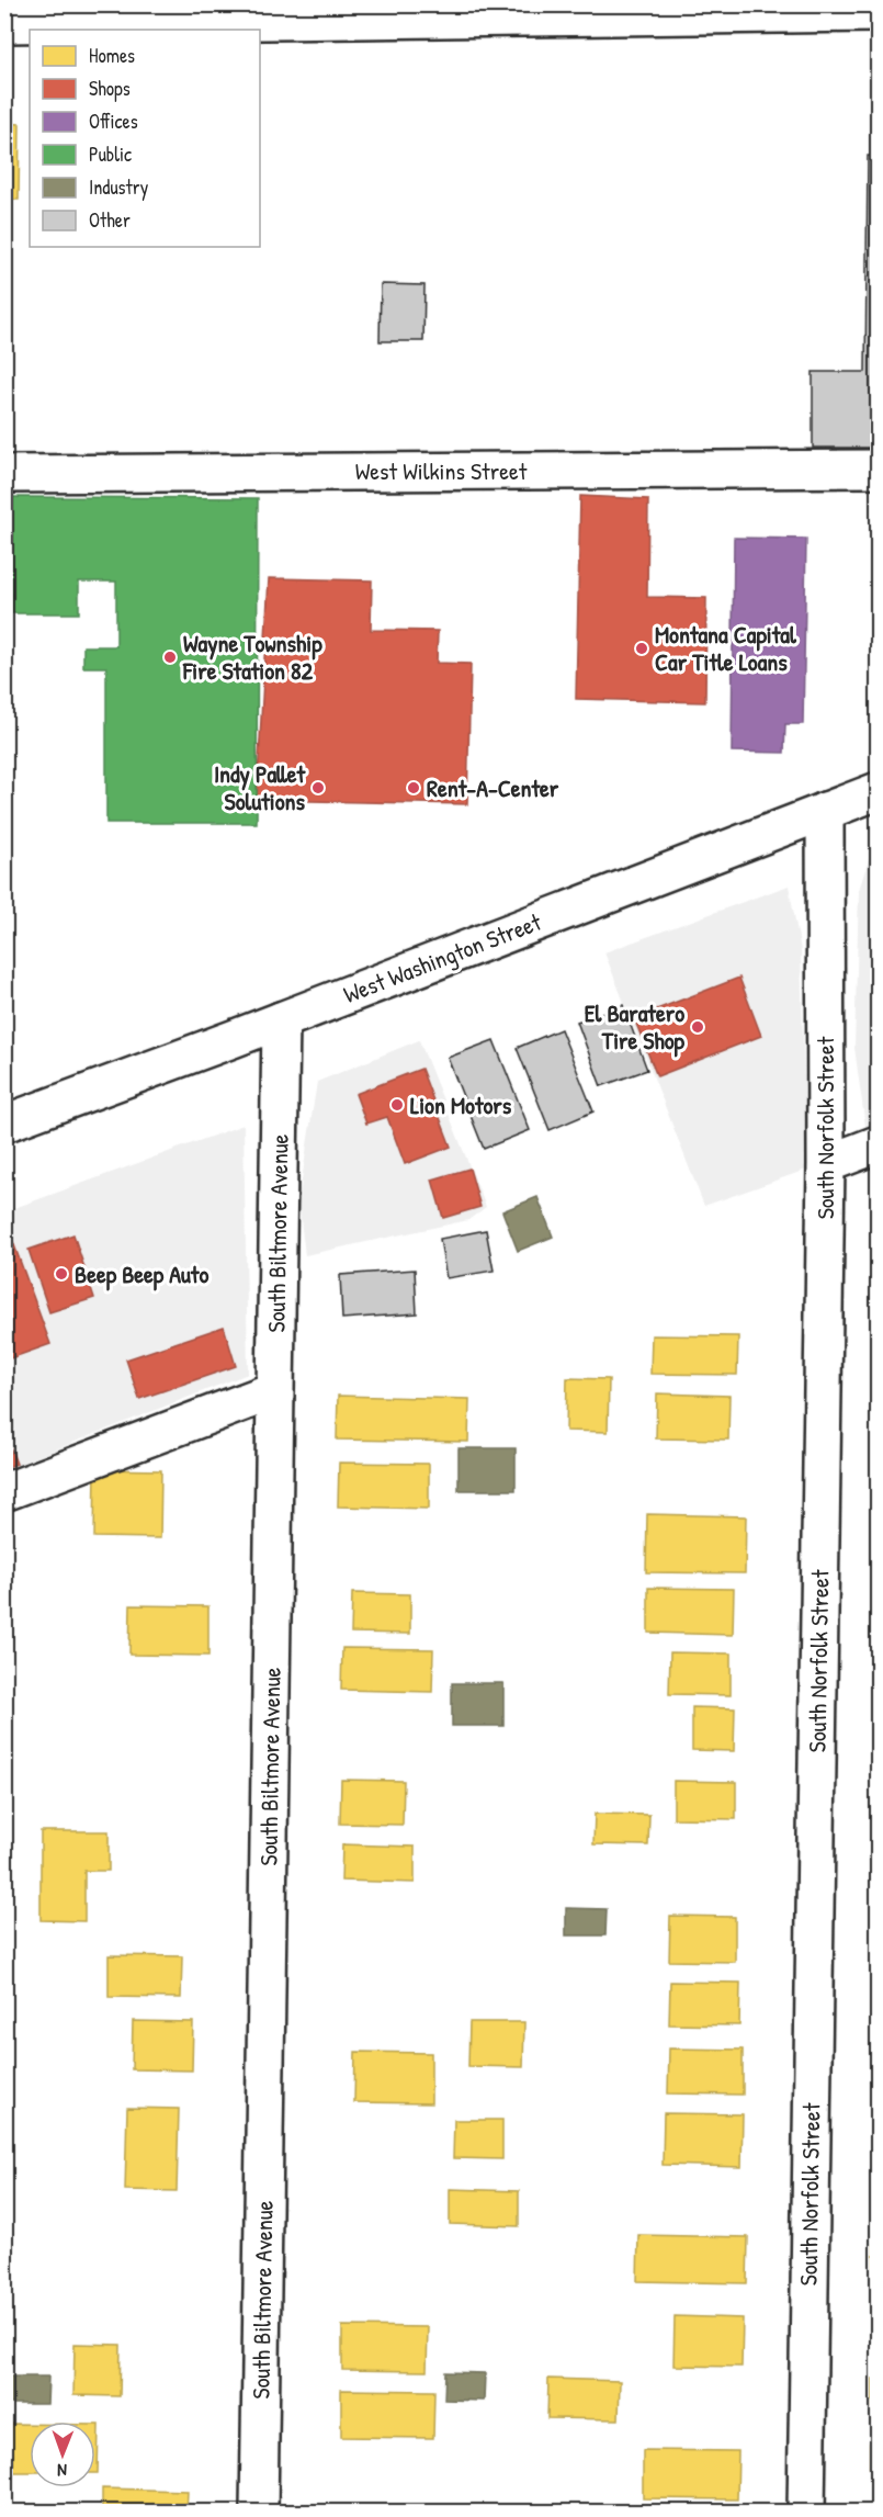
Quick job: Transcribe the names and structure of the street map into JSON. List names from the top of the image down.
{
  "streets": {
    "street": [
      "West Wilkins Street",
      "West Washington Street",
      "South Norfolk Street",
      "South Biltmore Avenue"
    ]
  },
  "crossings": [
    ["West Washington Street", "South Norfolk Street"],
    ["West Washington Street", "South Biltmore Avenue"]
  ],
  "places": [
    "Montana Capital Car Title Loans",
    "Wayne Township Fire Station 82",
    "Indy Pallet Solutions",
    "Rent-A-Center",
    "El Baratero Tire Shop",
    "Lion Motors",
    "Beep Beep Auto"
  ],
  "legend": [
    "Homes",
    "Shops",
    "Offices",
    "Public",
    "Industry",
    "Other"
  ],
  "north": "bottom"
}
